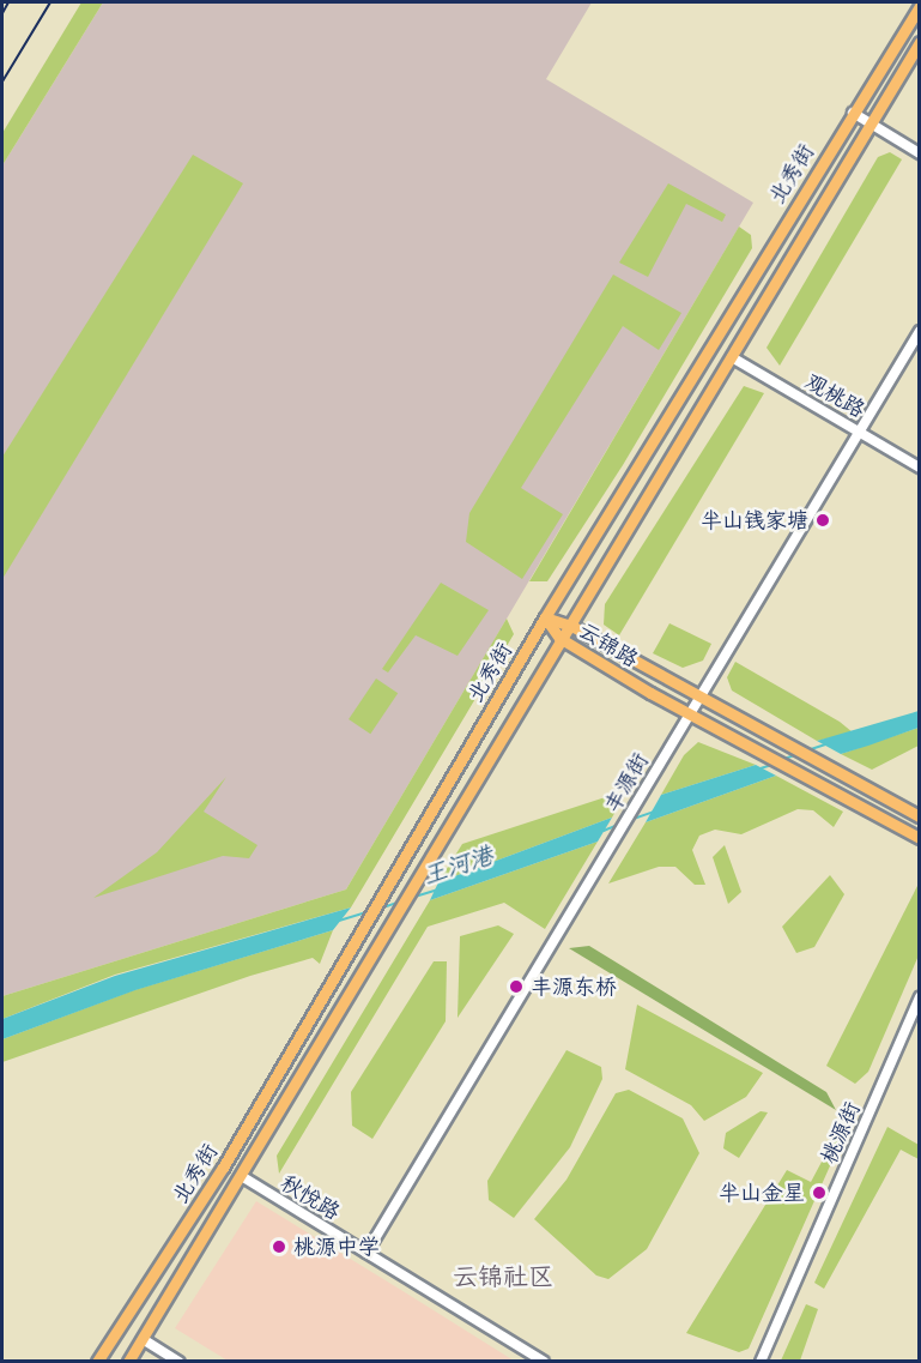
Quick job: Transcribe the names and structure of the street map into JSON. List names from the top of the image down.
{
  "streets": {
    "main road": ["北秀街", "云锦路"],
    "street": [
      "观桃路",
      "丰源街",
      "桃源街",
      "秋悦路"
    ]
  },
  "crossings": [
    ["北秀街", "观桃路"],
    ["北秀街", "云锦路"],
    ["北秀街", "秋悦路"],
    ["观桃路", "丰源街"],
    ["云锦路", "丰源街"],
    ["丰源街", "秋悦路"]
  ],
  "districts": ["云锦社区"],
  "water": ["王河港"],
  "places": [
    "半山钱家塘",
    "丰源东桥",
    "半山金星",
    "桃源中学"
  ]
}
